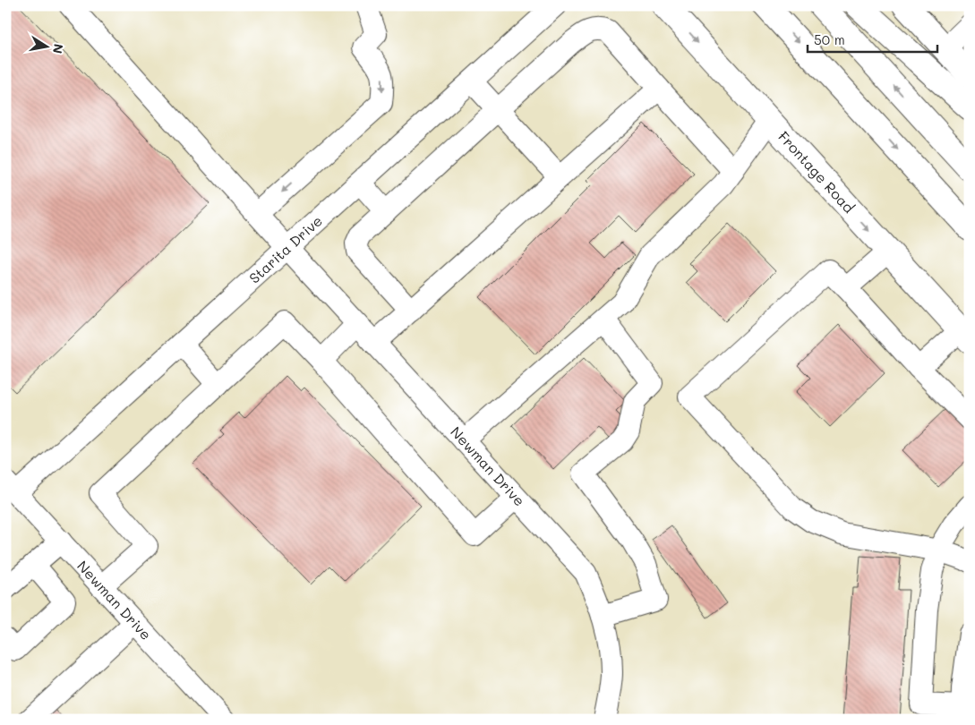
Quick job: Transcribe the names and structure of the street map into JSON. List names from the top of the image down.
{
  "streets": {
    "main road": ["Frontage Road"],
    "street": ["Starita Drive", "Newman Drive"]
  },
  "crossings": [
    ["Starita Drive", "Newman Drive"]
  ],
  "scale_bar": "50 m",
  "north": "right"
}
